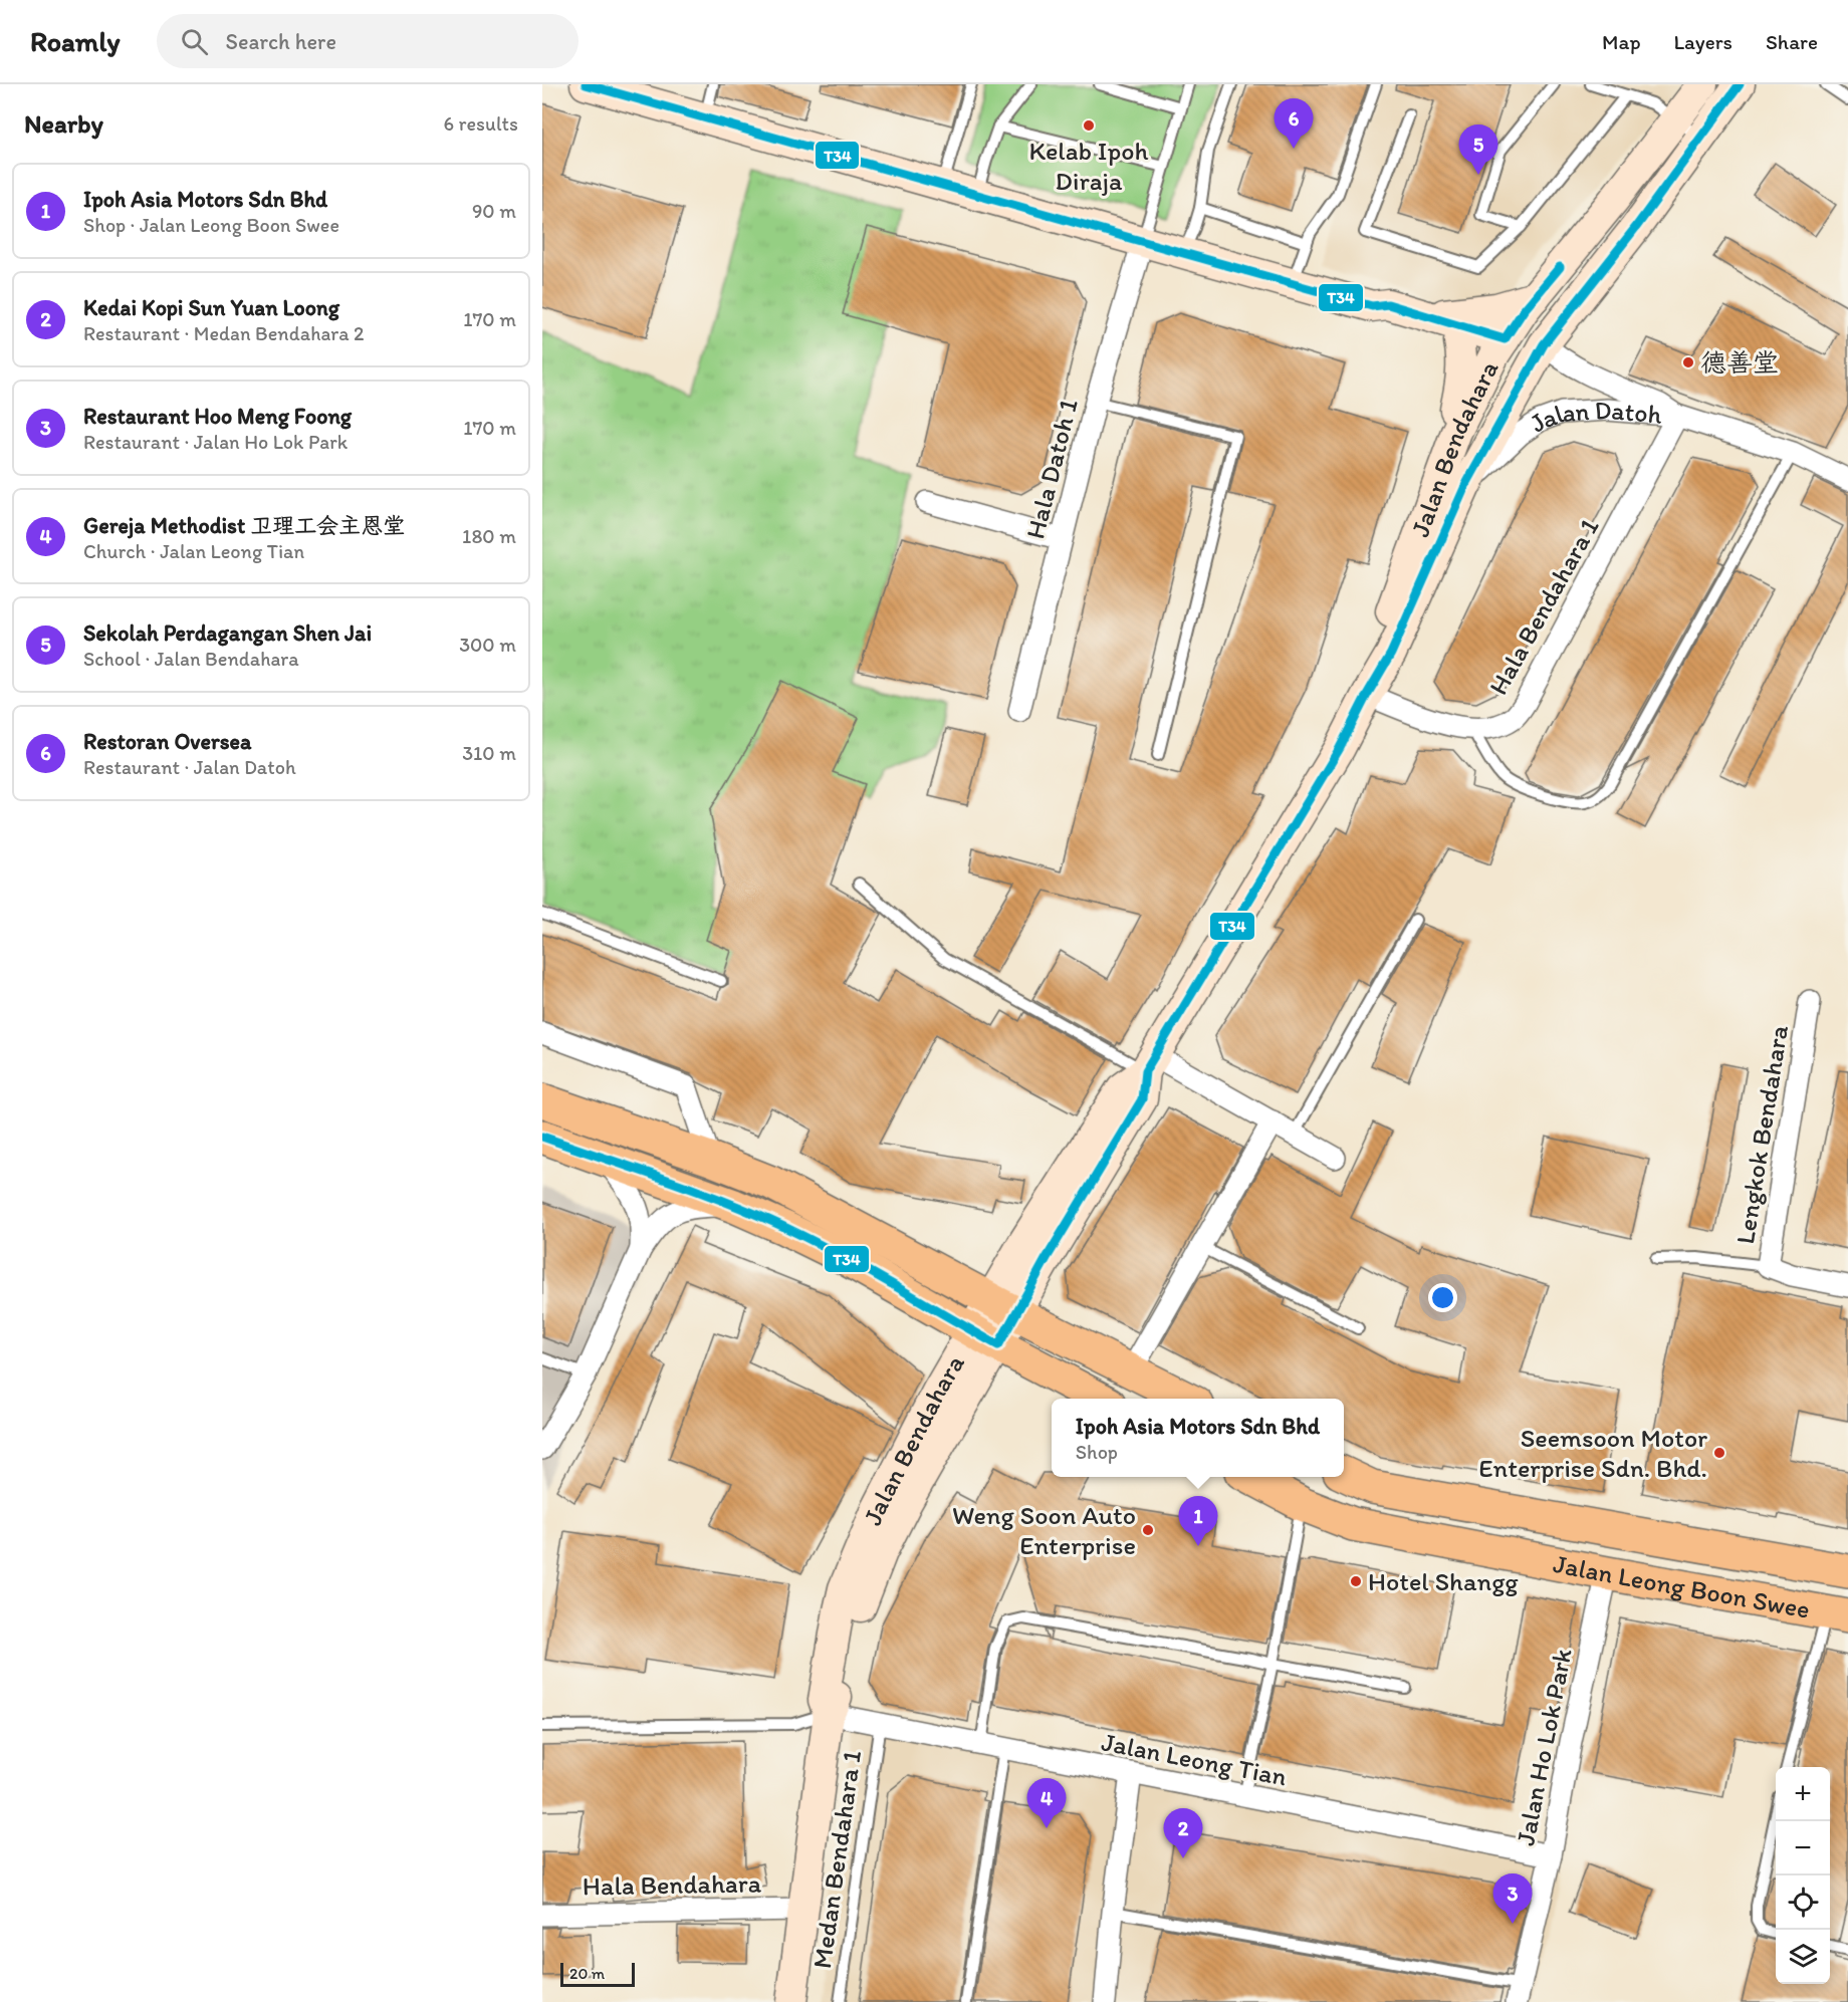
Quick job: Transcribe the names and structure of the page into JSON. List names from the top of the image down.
{
  "streets": {
    "main road": ["Jalan Bendahara", "Jalan Leong Boon Swee"],
    "street": [
      "Jalan Datoh",
      "Hala Datoh 1",
      "Hala Bendahara 1",
      "Lengkok Bendahara",
      "Jalan Ho Lok Park",
      "Jalan Leong Tian",
      "Hala Bendahara"
    ],
    "lane": ["Medan Bendahara 1"]
  },
  "crossings": [
    ["Jalan Datoh", "Jalan Bendahara"],
    ["Jalan Datoh", "Hala Bendahara 1"],
    ["Jalan Bendahara", "Hala Bendahara 1"],
    ["Jalan Bendahara", "Jalan Leong Tian"],
    ["Jalan Bendahara", "Hala Bendahara"],
    ["Jalan Leong Boon Swee", "Jalan Ho Lok Park"],
    ["Jalan Ho Lok Park", "Jalan Leong Tian"],
    ["Jalan Leong Tian", "Medan Bendahara 1"]
  ],
  "places": [
    "Kelab Ipoh Diraja",
    "德善堂",
    "Seemsoon Motor Enterprise Sdn. Bhd.",
    "Weng Soon Auto Enterprise",
    "Hotel Shangg"
  ],
  "lines": ["transit line T34"],
  "scale_bar": "20 m",
  "page": {
    "header": "Roamly",
    "search": "Search here",
    "nav": ["Map", "Layers", "Share"],
    "heading": ["Nearby", "6 results"],
    "pins": [
      "6",
      "5",
      "1",
      "4",
      "2",
      "3"
    ],
    "list": [
      {
        "mark": "1",
        "name": "Ipoh Asia Motors Sdn Bhd",
        "note": "Shop · Jalan Leong Boon Swee",
        "value": "90 m"
      },
      {
        "mark": "2",
        "name": "Kedai Kopi Sun Yuan Loong",
        "note": "Restaurant · Medan Bendahara 2",
        "value": "170 m"
      },
      {
        "mark": "3",
        "name": "Restaurant Hoo Meng Foong",
        "note": "Restaurant · Jalan Ho Lok Park",
        "value": "170 m"
      },
      {
        "mark": "4",
        "name": "Gereja Methodist 卫理工会主恩堂",
        "note": "Church · Jalan Leong Tian",
        "value": "180 m"
      },
      {
        "mark": "5",
        "name": "Sekolah Perdagangan Shen Jai",
        "note": "School · Jalan Bendahara",
        "value": "300 m"
      },
      {
        "mark": "6",
        "name": "Restoran Oversea",
        "note": "Restaurant · Jalan Datoh",
        "value": "310 m"
      }
    ],
    "popup": ["Ipoh Asia Motors Sdn Bhd", "Shop"],
    "map_buttons": ["+", "−"],
    "scale": "20 m"
  }
}
